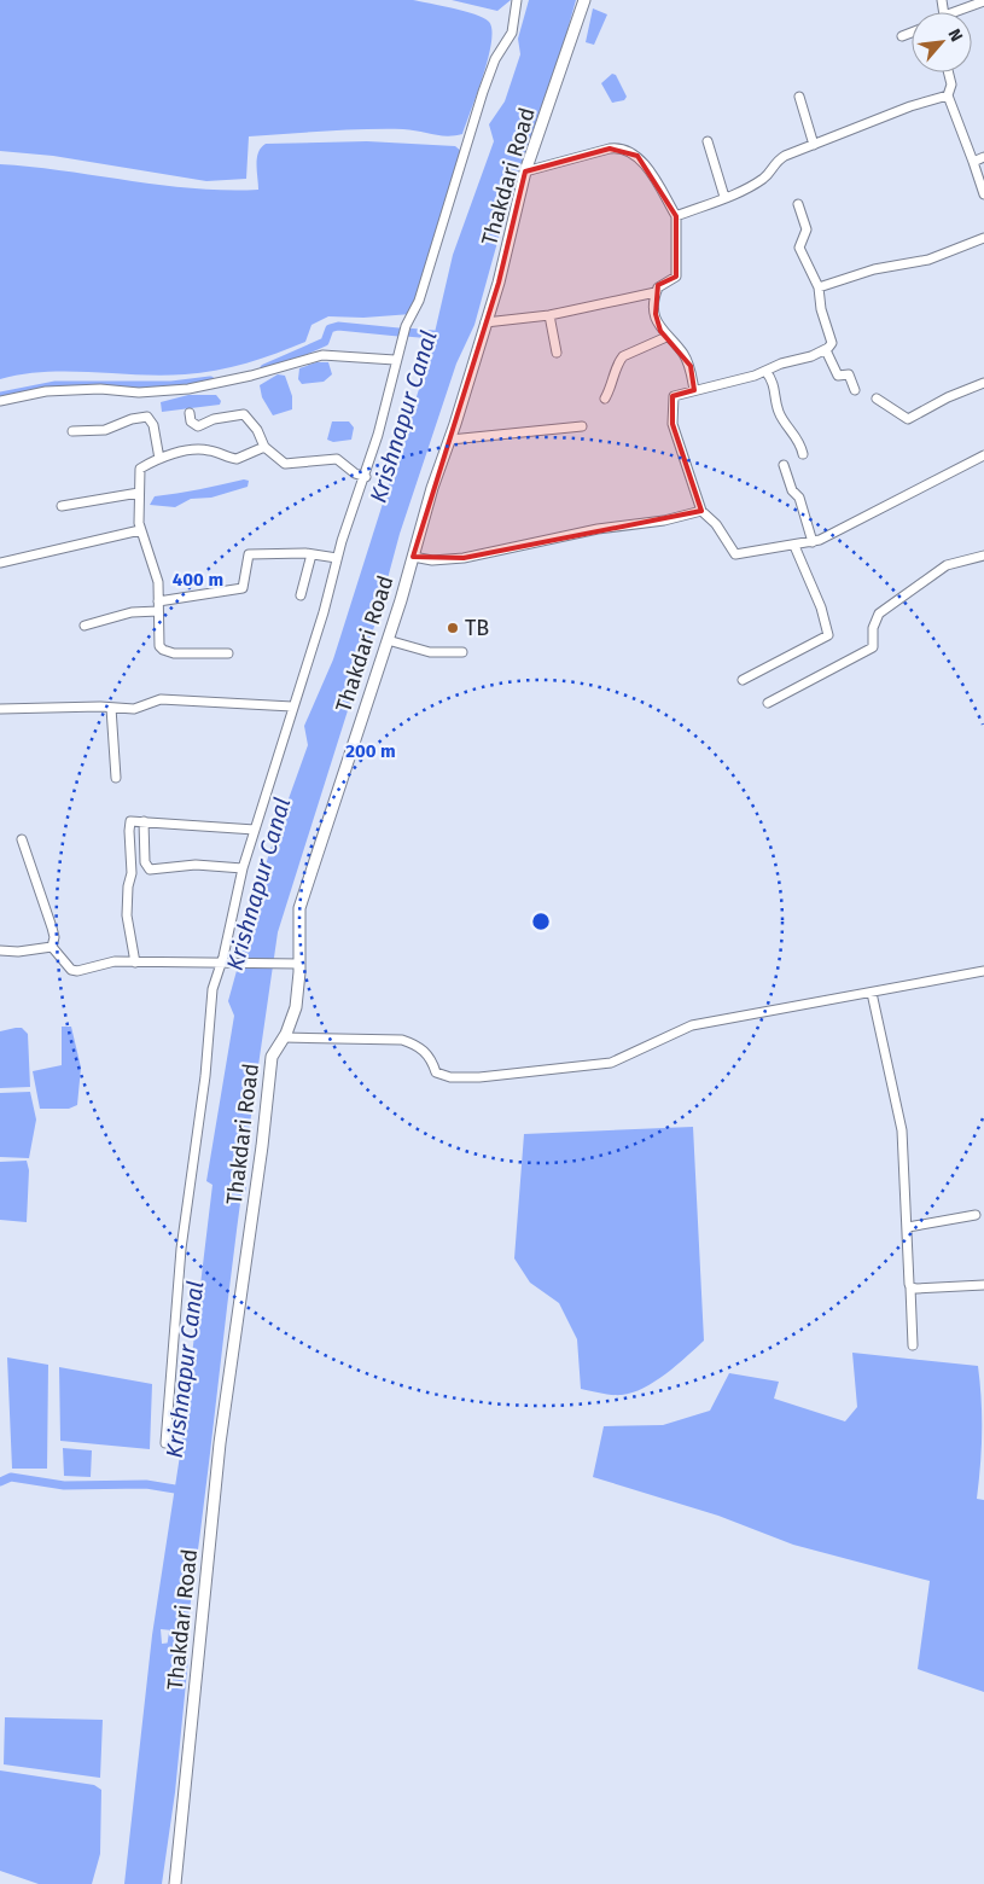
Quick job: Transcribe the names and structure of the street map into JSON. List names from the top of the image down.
{
  "streets": {
    "street": ["Thakdari Road"]
  },
  "water": ["Krishnapur Canal"],
  "places": ["TB"],
  "north": "top right",
  "rings": ["400 m", "200 m"]
}
